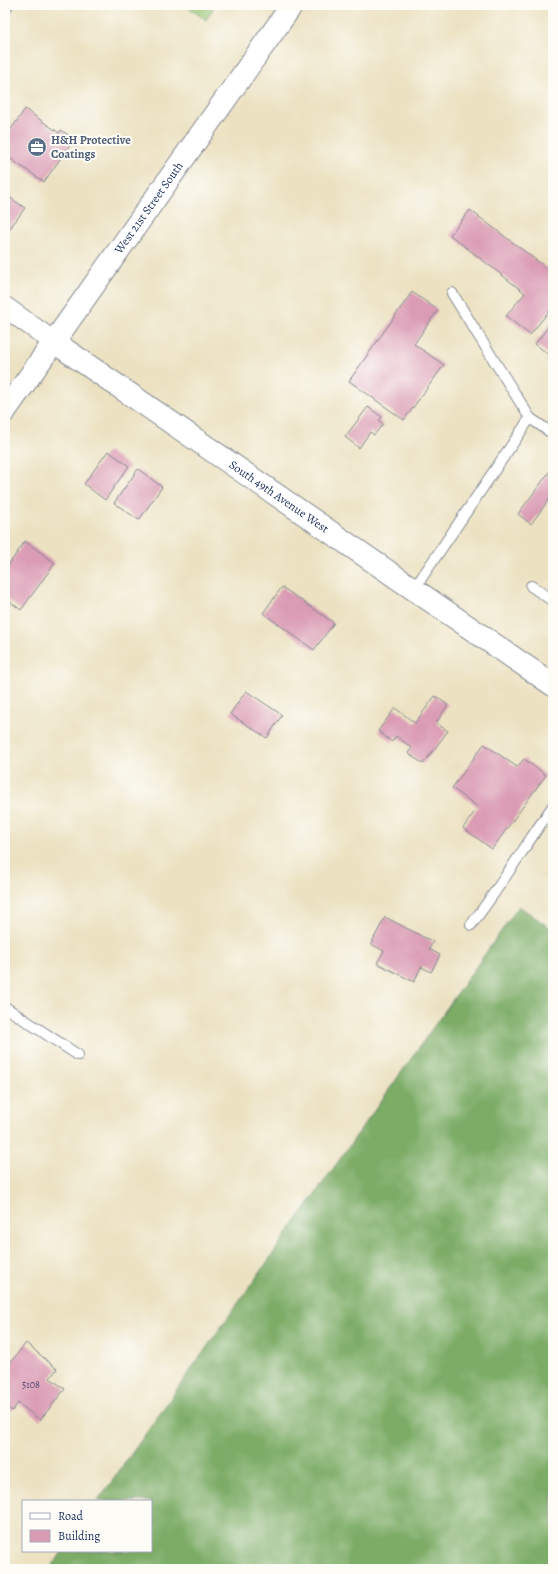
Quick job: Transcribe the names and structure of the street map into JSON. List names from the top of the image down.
{
  "streets": {
    "street": ["West 21st Street South", "South 49th Avenue West"]
  },
  "crossings": [
    ["West 21st Street South", "South 49th Avenue West"]
  ],
  "places": {
    "office": ["H&H Protective Coatings"]
  },
  "house_numbers": ["5108"],
  "legend": ["Road", "Building"]
}
